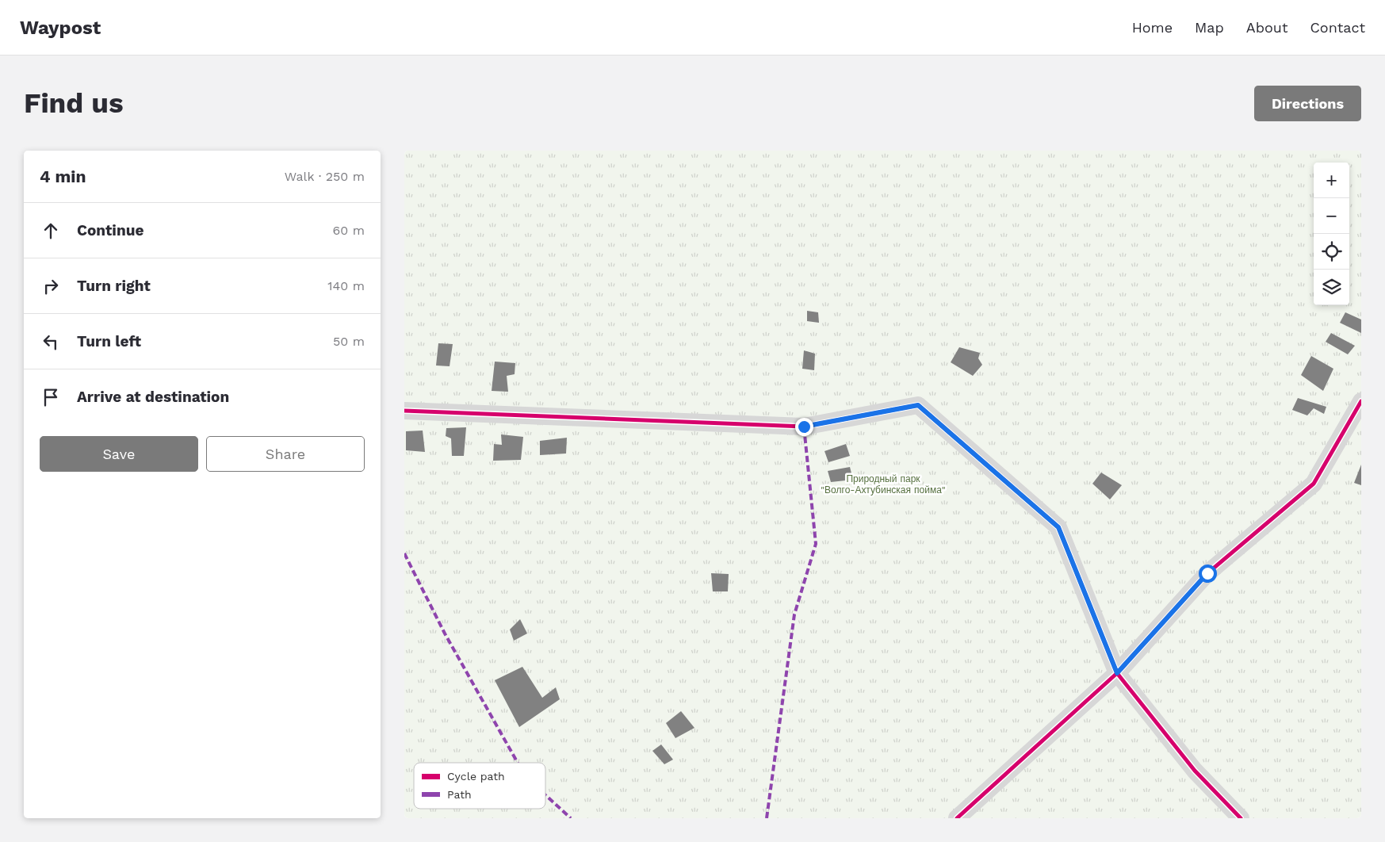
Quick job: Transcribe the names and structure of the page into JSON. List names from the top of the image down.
{
  "parks": ["Природный парк \"Волго-Ахтубинская пойма\""],
  "legend": ["Cycle path", "Path"],
  "page": {
    "header": "Waypost",
    "nav": [
      "Home",
      "Map",
      "About",
      "Contact"
    ],
    "buttons": [
      "Directions",
      ["Save", "Share"]
    ],
    "title": "Find us",
    "heading": ["4 min", "Walk · 250 m"],
    "map_buttons": ["+", "−"],
    "list": [
      ["Continue", "60 m"],
      ["Turn right", "140 m"],
      ["Turn left", "50 m"],
      "Arrive at destination"
    ]
  }
}
